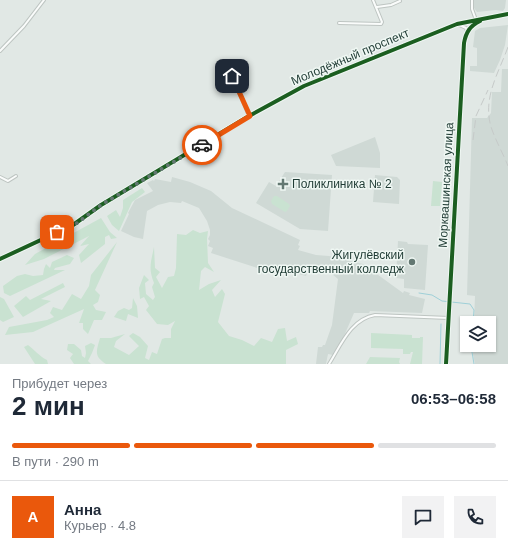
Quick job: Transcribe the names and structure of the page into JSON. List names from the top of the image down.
{
  "streets": {
    "street": ["Молодёжный проспект", "Морквашинская улица"]
  },
  "places": {
    "health": ["Поликлиника № 2"],
    "other": ["Жигулёвский государственный колледж"]
  },
  "page": {
    "heading": ["2 мин", "Прибудет через", "06:53–06:58"],
    "panel": ["Анна", "Курьер · 4.8"],
    "bar": "В пути · 290 m",
    "round": "А"
  }
}
